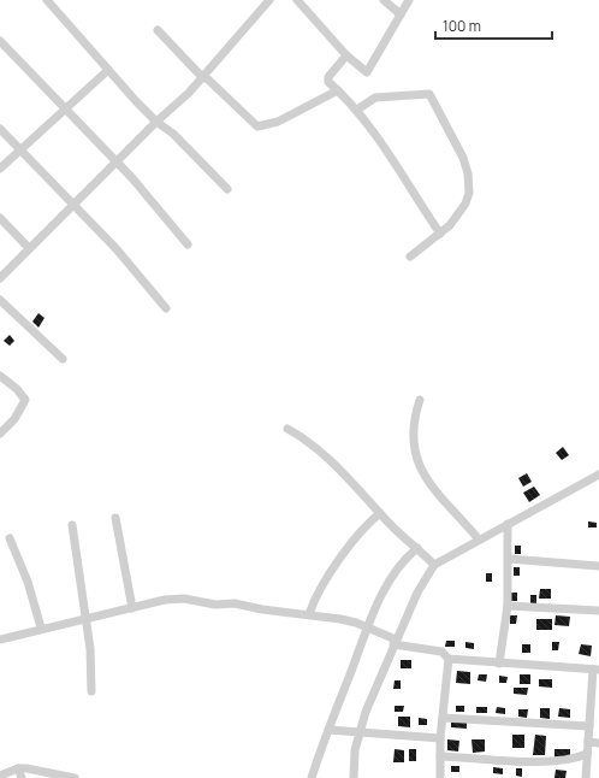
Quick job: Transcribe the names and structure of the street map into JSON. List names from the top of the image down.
{
  "scale_bar": "100 m"
}
